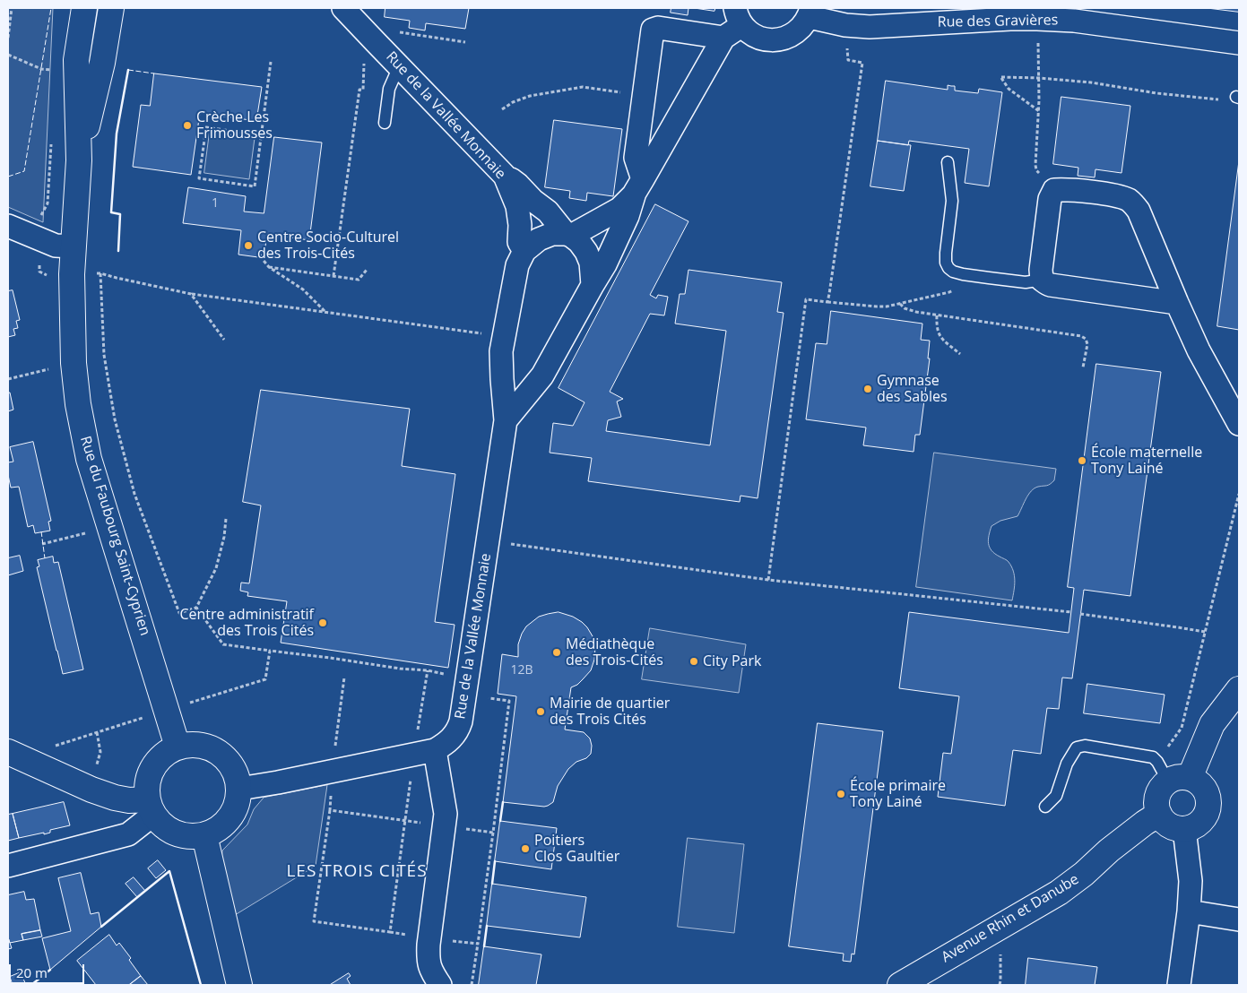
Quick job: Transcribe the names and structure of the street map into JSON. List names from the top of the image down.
{
  "streets": {
    "street": [
      "Rue des Gravières",
      "Rue de la Vallée Monnaie",
      "Rue du Faubourg Saint-Cyprien",
      "Avenue Rhin et Danube"
    ]
  },
  "crossings": [
    ["Rue de la Vallée Monnaie", "Rue du Faubourg Saint-Cyprien"]
  ],
  "districts": ["LES TROIS CITÉS"],
  "places": [
    "Crèche Les Frimousses",
    "Centre Socio-Culturel des Trois-Cités",
    "Gymnase des Sables",
    "École maternelle Tony Lainé",
    "Centre administratif des Trois Cités",
    "Médiathèque des Trois-Cités",
    "City Park",
    "Mairie de quartier des Trois Cités",
    "École primaire Tony Lainé",
    "Poitiers Clos Gaultier"
  ],
  "house_numbers": ["1", "12B"],
  "scale_bar": "20 m"
}
